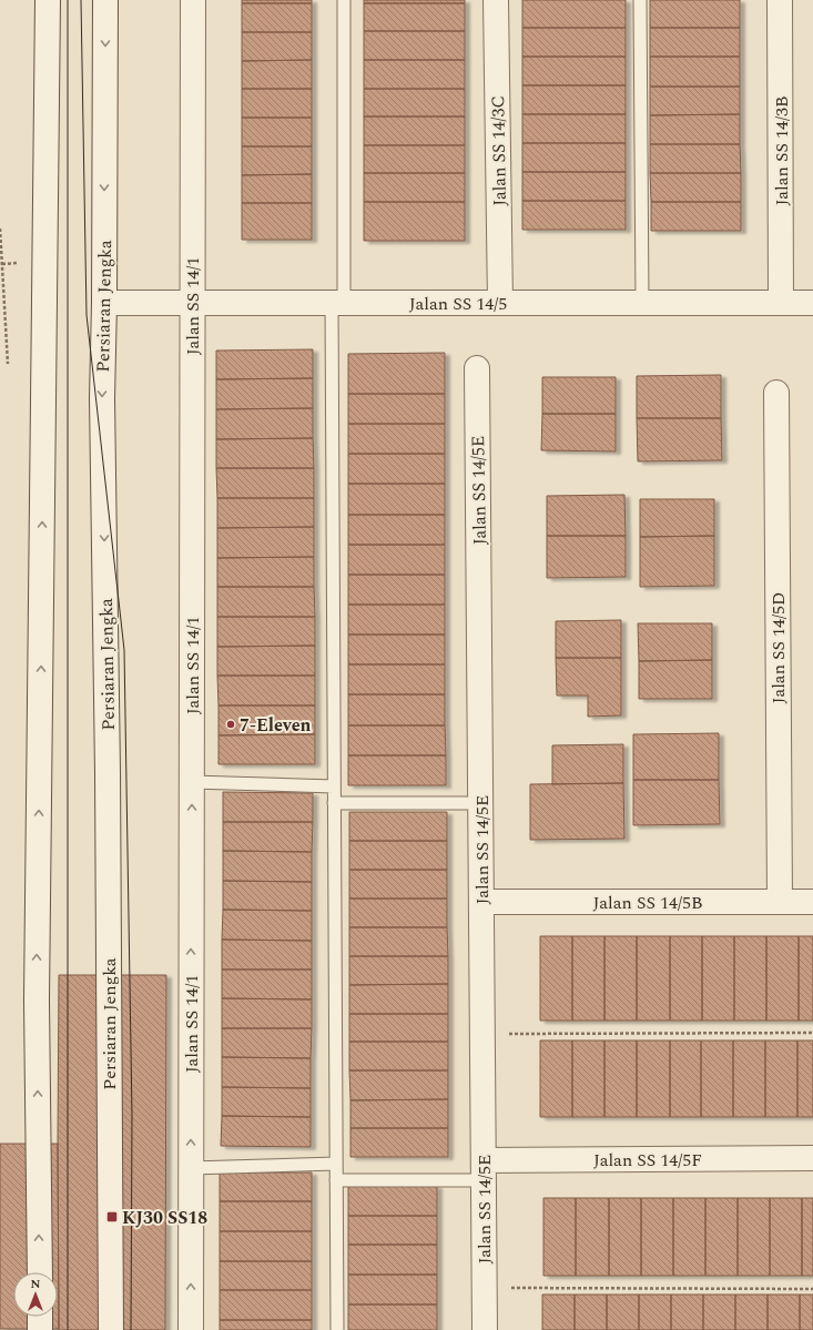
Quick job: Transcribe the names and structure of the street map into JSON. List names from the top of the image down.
{
  "streets": {
    "street": [
      "Jalan SS 14/3C",
      "Jalan SS 14/3B",
      "Jalan SS 14/5",
      "Persiaran Jengka",
      "Jalan SS 14/1",
      "Jalan SS 14/5E",
      "Jalan SS 14/5D",
      "Jalan SS 14/5B",
      "Jalan SS 14/5F"
    ]
  },
  "crossings": [
    ["Jalan SS 14/3C", "Jalan SS 14/5"],
    ["Jalan SS 14/3B", "Jalan SS 14/5"],
    ["Jalan SS 14/5", "Persiaran Jengka"],
    ["Jalan SS 14/5", "Jalan SS 14/1"],
    ["Jalan SS 14/5E", "Jalan SS 14/5B"],
    ["Jalan SS 14/5E", "Jalan SS 14/5F"],
    ["Jalan SS 14/5D", "Jalan SS 14/5B"]
  ],
  "places": {
    "other": ["7-Eleven"],
    "transit": ["KJ30 SS18"]
  },
  "north": "top"
}
